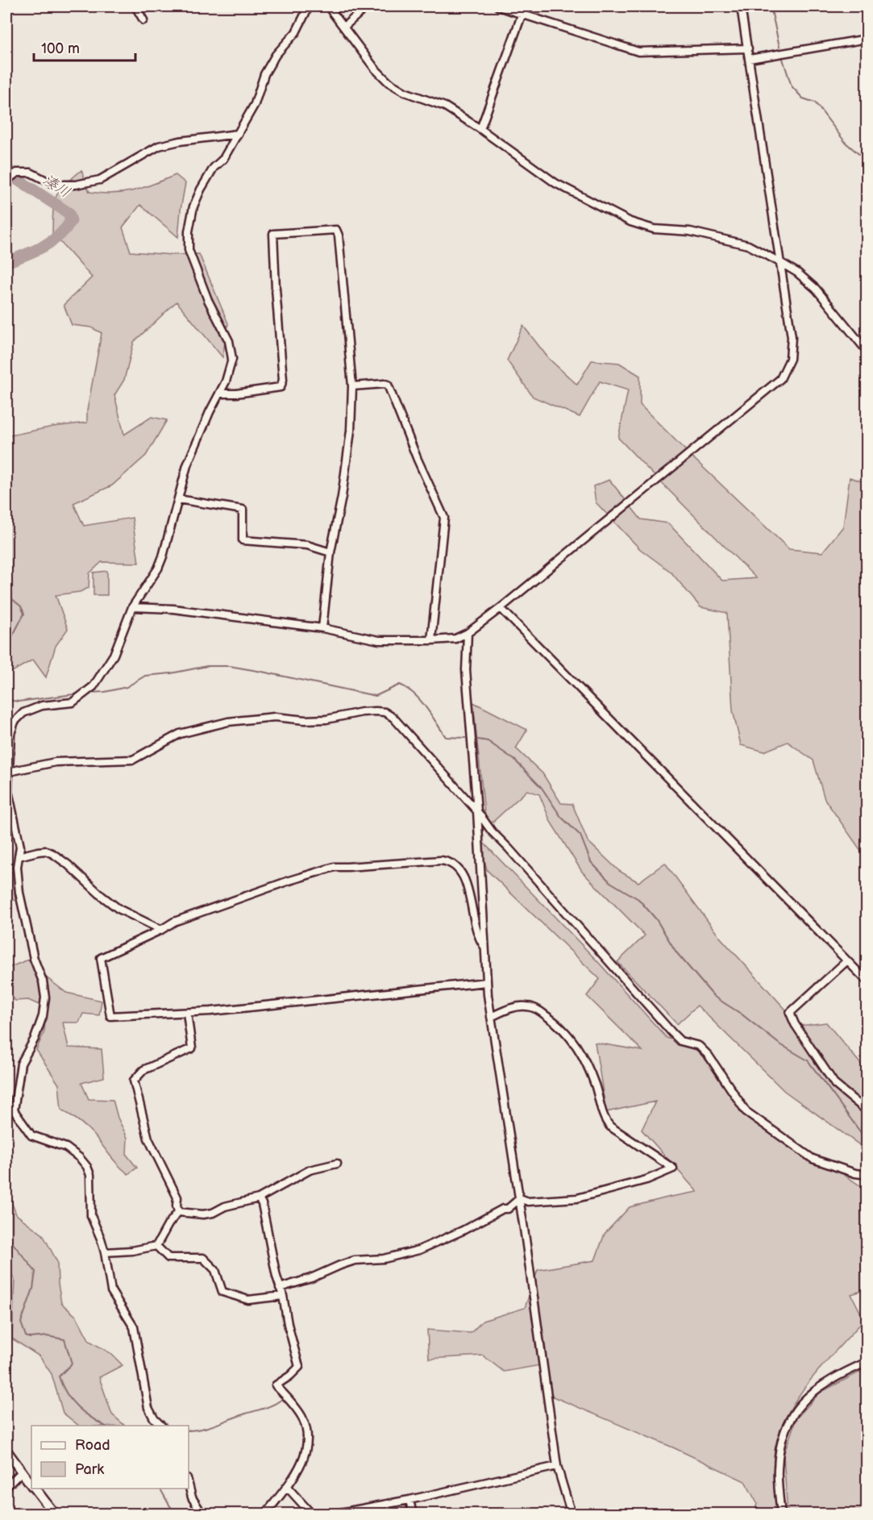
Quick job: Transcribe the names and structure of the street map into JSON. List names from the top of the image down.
{
  "water": ["湊川"],
  "legend": ["Road", "Park"],
  "scale_bar": "100 m"
}
